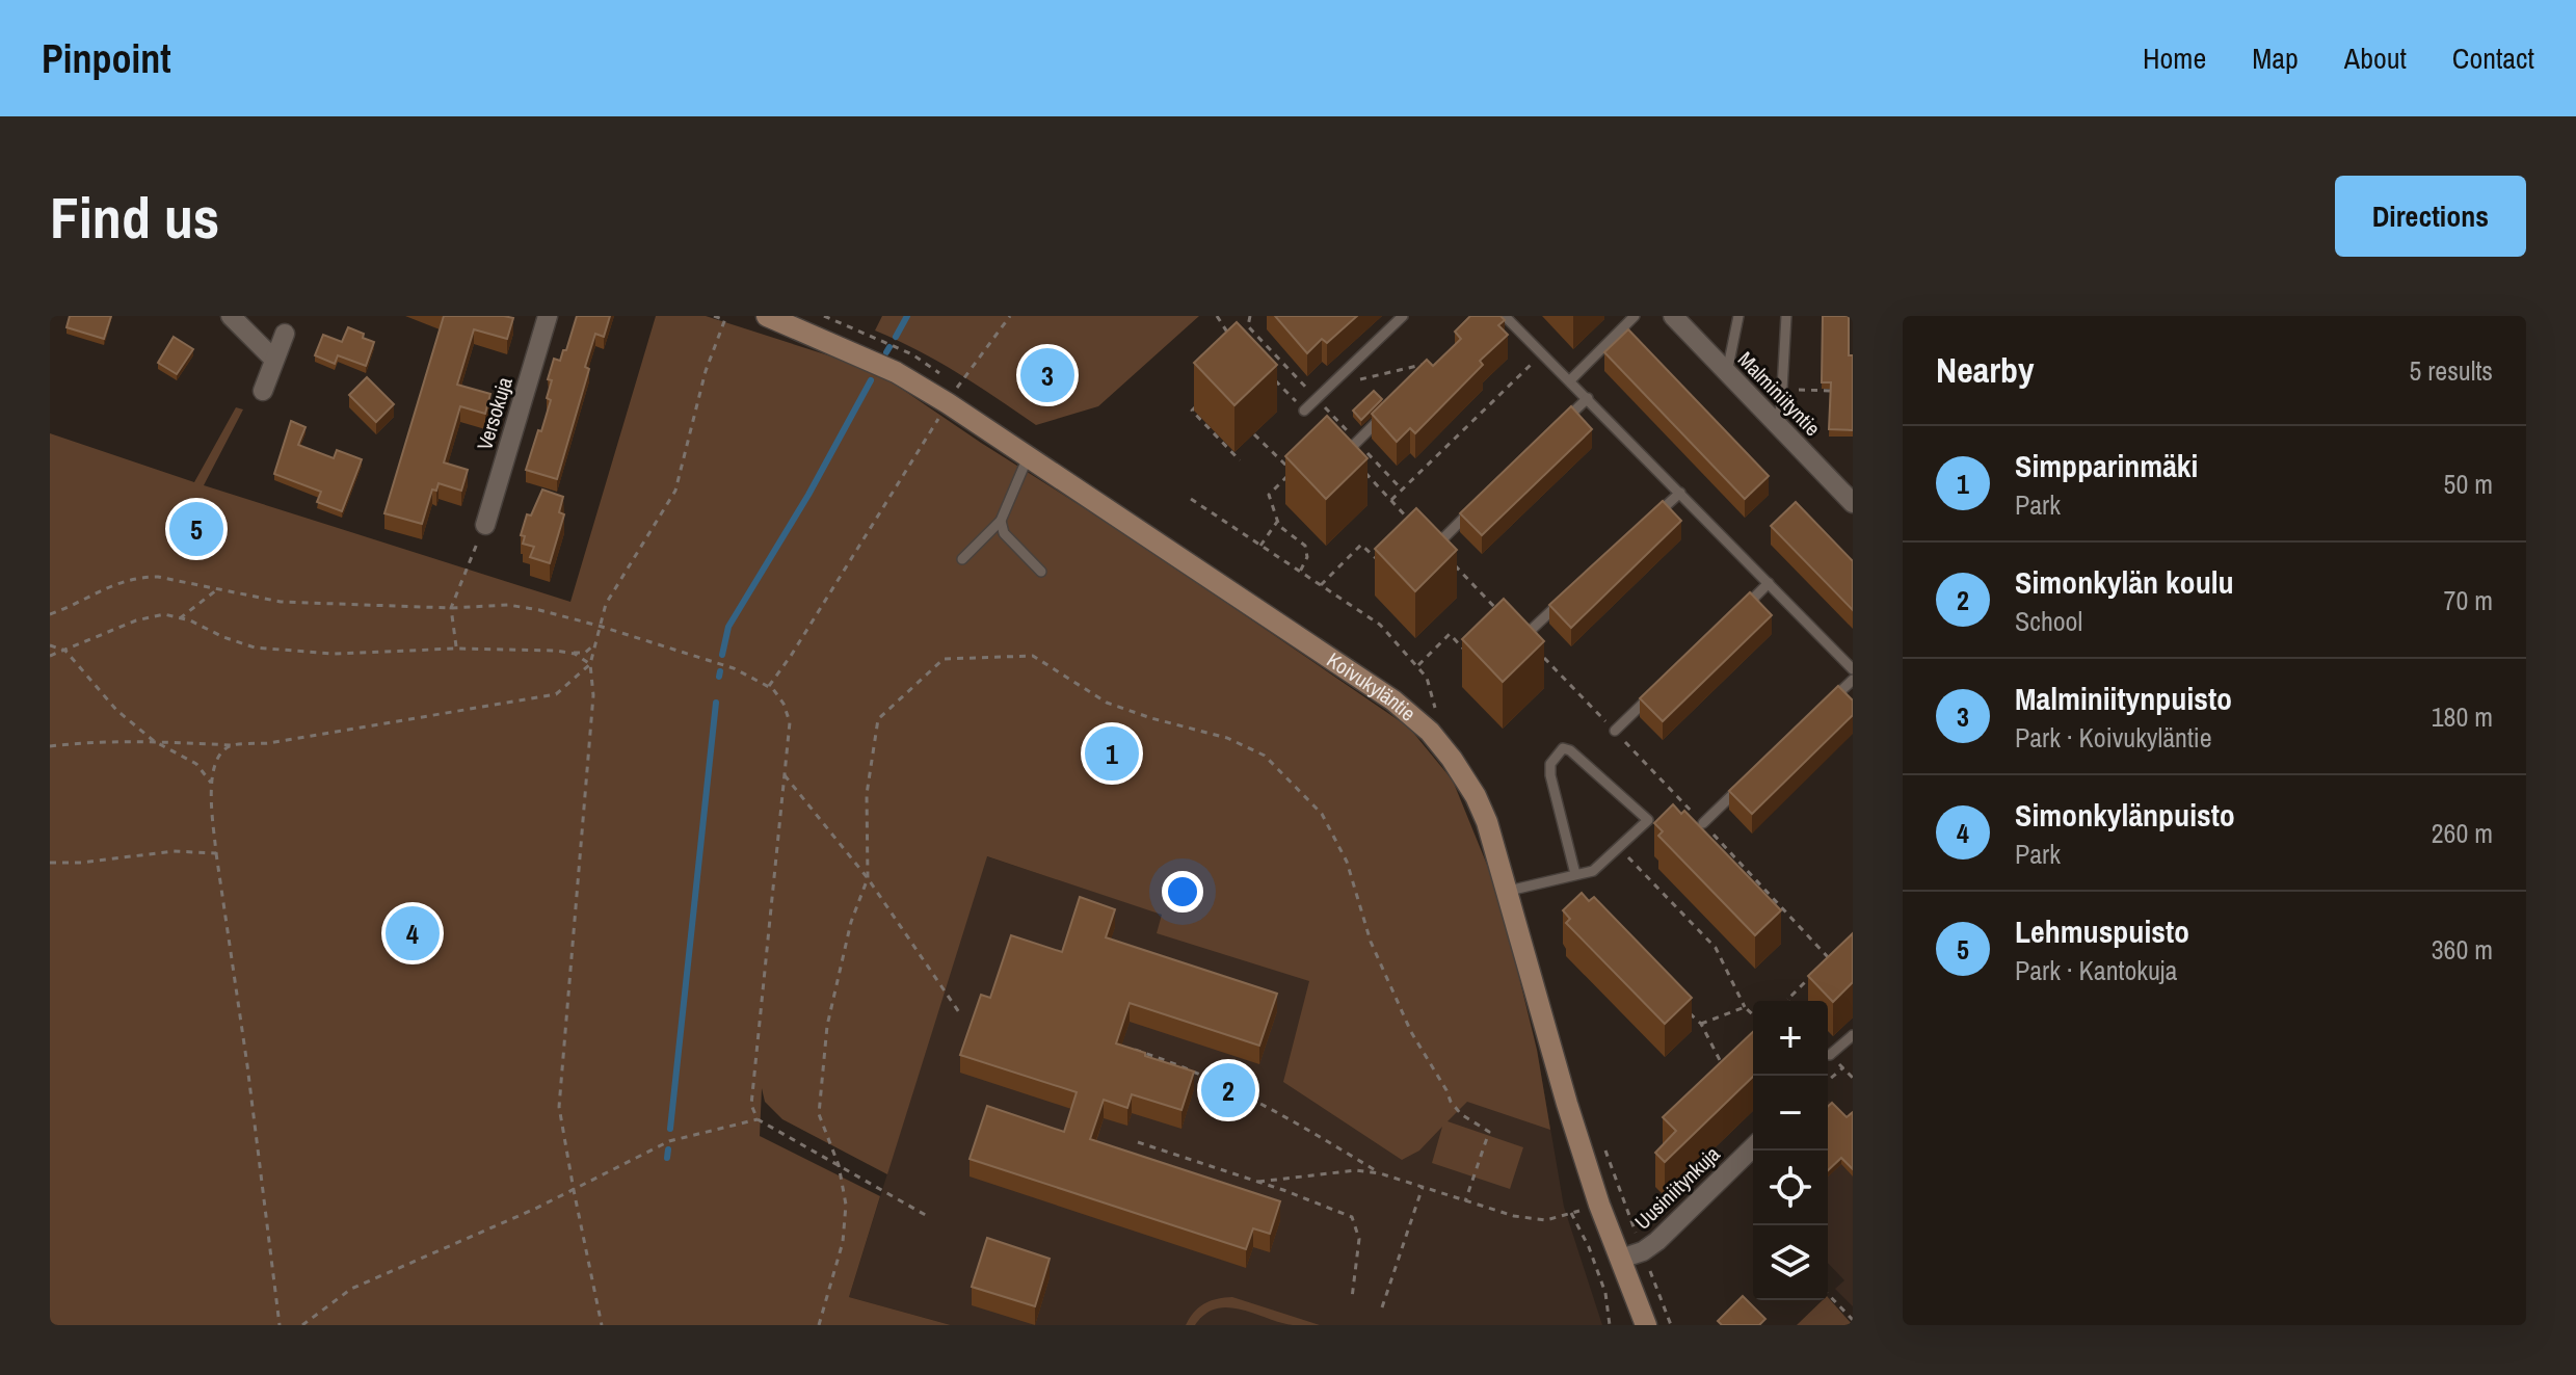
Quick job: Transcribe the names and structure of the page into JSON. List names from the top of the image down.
{
  "streets": {
    "main road": ["Koivukyläntie"],
    "street": ["Malminiityntie", "Versokuja", "Uusiniitynkuja"]
  },
  "crossings": [
    ["Koivukyläntie", "Uusiniitynkuja"]
  ],
  "page": {
    "header": "Pinpoint",
    "nav": [
      "Home",
      "Map",
      "About",
      "Contact"
    ],
    "buttons": "Directions",
    "title": "Find us",
    "heading": ["Nearby", "5 results"],
    "pins": [
      "3",
      "5",
      "1",
      "4",
      "2"
    ],
    "list": [
      {
        "mark": "1",
        "name": "Simpparinmäki",
        "note": "Park",
        "value": "50 m"
      },
      {
        "mark": "2",
        "name": "Simonkylän koulu",
        "note": "School",
        "value": "70 m"
      },
      {
        "mark": "3",
        "name": "Malminiitynpuisto",
        "note": "Park · Koivukyläntie",
        "value": "180 m"
      },
      {
        "mark": "4",
        "name": "Simonkylänpuisto",
        "note": "Park",
        "value": "260 m"
      },
      {
        "mark": "5",
        "name": "Lehmuspuisto",
        "note": "Park · Kantokuja",
        "value": "360 m"
      }
    ],
    "map_buttons": ["+", "−"]
  }
}
